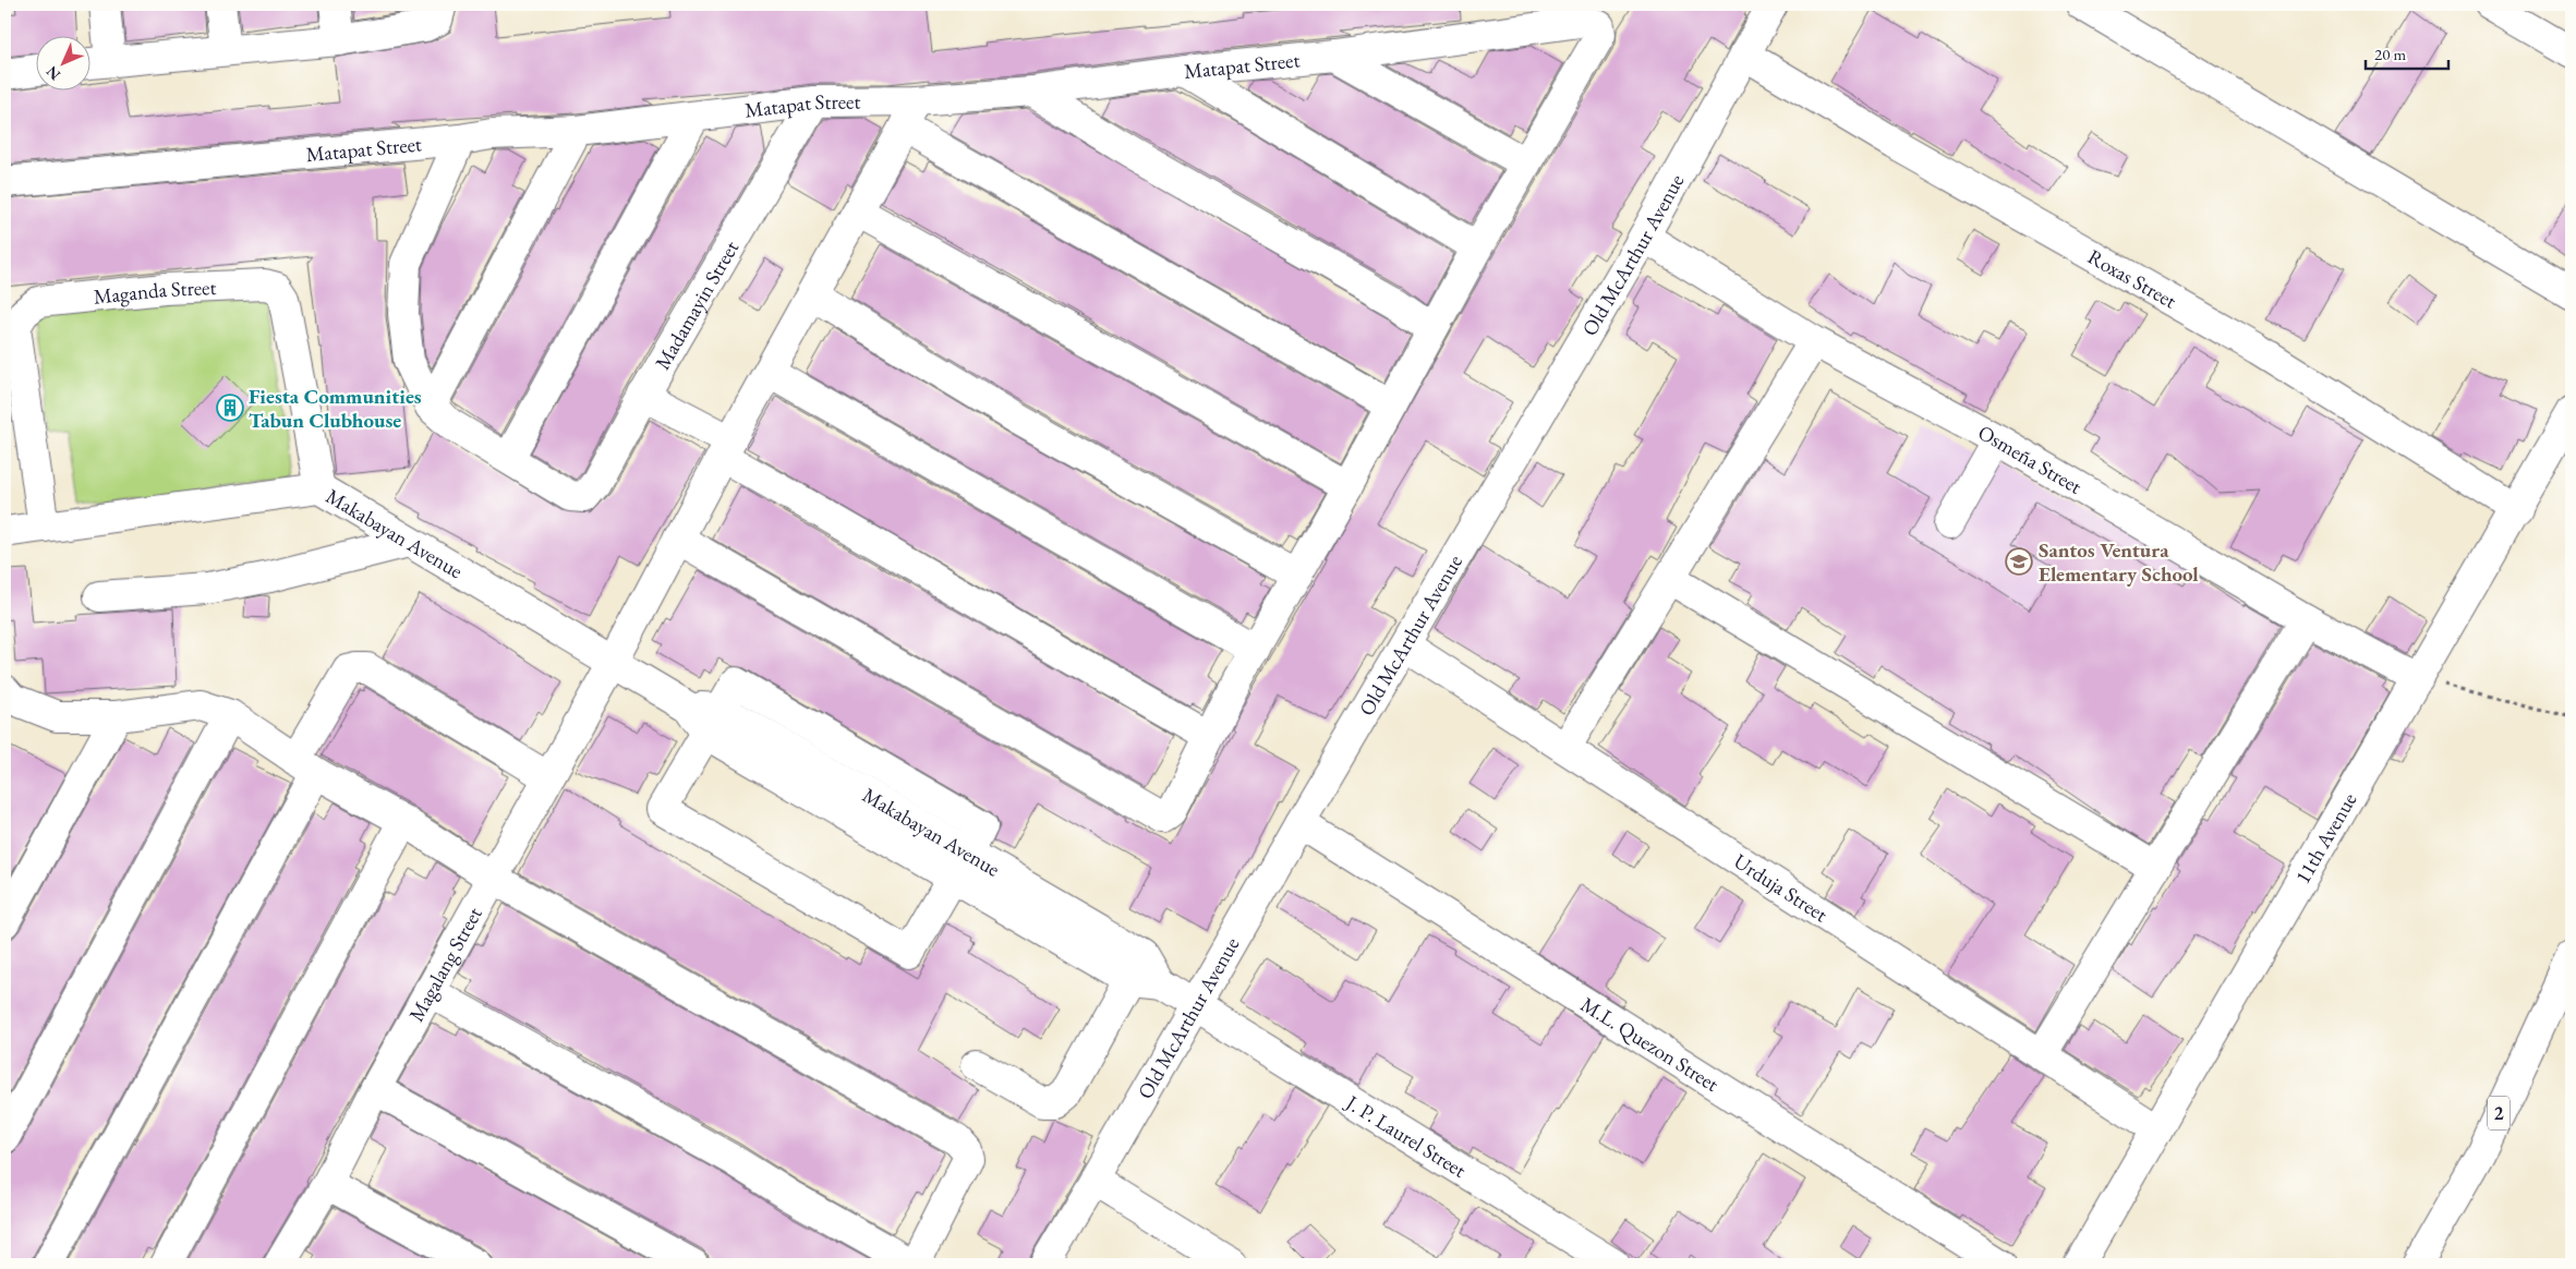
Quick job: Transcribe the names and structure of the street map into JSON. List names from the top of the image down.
{
  "streets": {
    "main road": [
      "Matapat Street",
      "Old McArthur Avenue",
      "Roxas Street",
      "Maganda Street",
      "Madamayin Street",
      "Osmeña Street",
      "Makabayan Avenue",
      "11th Avenue",
      "Urduja Street",
      "Magalang Street",
      "M.L. Quezon Street",
      "2",
      "J. P. Laurel Street"
    ]
  },
  "crossings": [
    ["Matapat Street", "Madamayin Street"],
    ["Matapat Street", "Magalang Street"],
    ["Old McArthur Avenue", "Roxas Street"],
    ["Old McArthur Avenue", "Osmeña Street"],
    ["Old McArthur Avenue", "Makabayan Avenue"],
    ["Old McArthur Avenue", "Urduja Street"],
    ["Old McArthur Avenue", "M.L. Quezon Street"],
    ["Old McArthur Avenue", "J. P. Laurel Street"],
    ["Roxas Street", "11th Avenue"],
    ["Maganda Street", "Makabayan Avenue"],
    ["Osmeña Street", "11th Avenue"],
    ["Makabayan Avenue", "Magalang Street"],
    ["Makabayan Avenue", "J. P. Laurel Street"],
    ["11th Avenue", "Urduja Street"]
  ],
  "places": {
    "building": ["Fiesta Communities Tabun Clubhouse"],
    "school or university": ["Santos Ventura Elementary School"]
  },
  "scale_bar": "20 m",
  "north": "bottom left"
}
